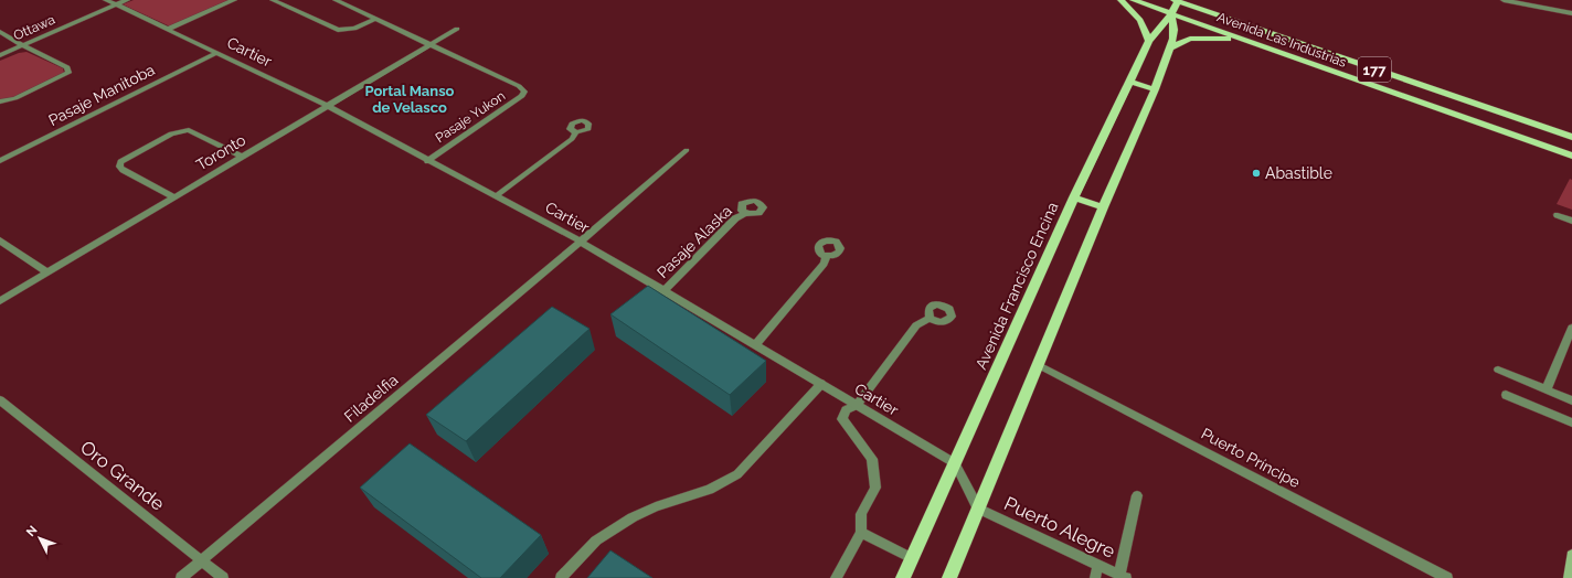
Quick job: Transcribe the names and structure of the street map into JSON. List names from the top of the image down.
{
  "streets": {
    "main road": ["Avenida Las Industrias", "177", "Avenida Francisco Encina"],
    "street": [
      "Ottawa",
      "Cartier",
      "Pasaje Manitoba",
      "Pasaje Yukon",
      "Toronto",
      "Pasaje Alaska",
      "Filadelfia",
      "Puerto Príncipe",
      "Oro Grande",
      "Puerto Alegre"
    ]
  },
  "crossings": [
    ["Ottawa", "Cartier"],
    ["Avenida Las Industrias", "Avenida Francisco Encina"],
    ["Cartier", "Pasaje Manitoba"],
    ["Cartier", "Pasaje Yukon"],
    ["Cartier", "Toronto"],
    ["Cartier", "Pasaje Alaska"],
    ["Cartier", "Avenida Francisco Encina"],
    ["Cartier", "Filadelfia"],
    ["Pasaje Yukon", "Toronto"],
    ["Filadelfia", "Oro Grande"]
  ],
  "districts": ["Portal Manso de Velasco"],
  "places": ["Abastible"],
  "north": "top left"
}
